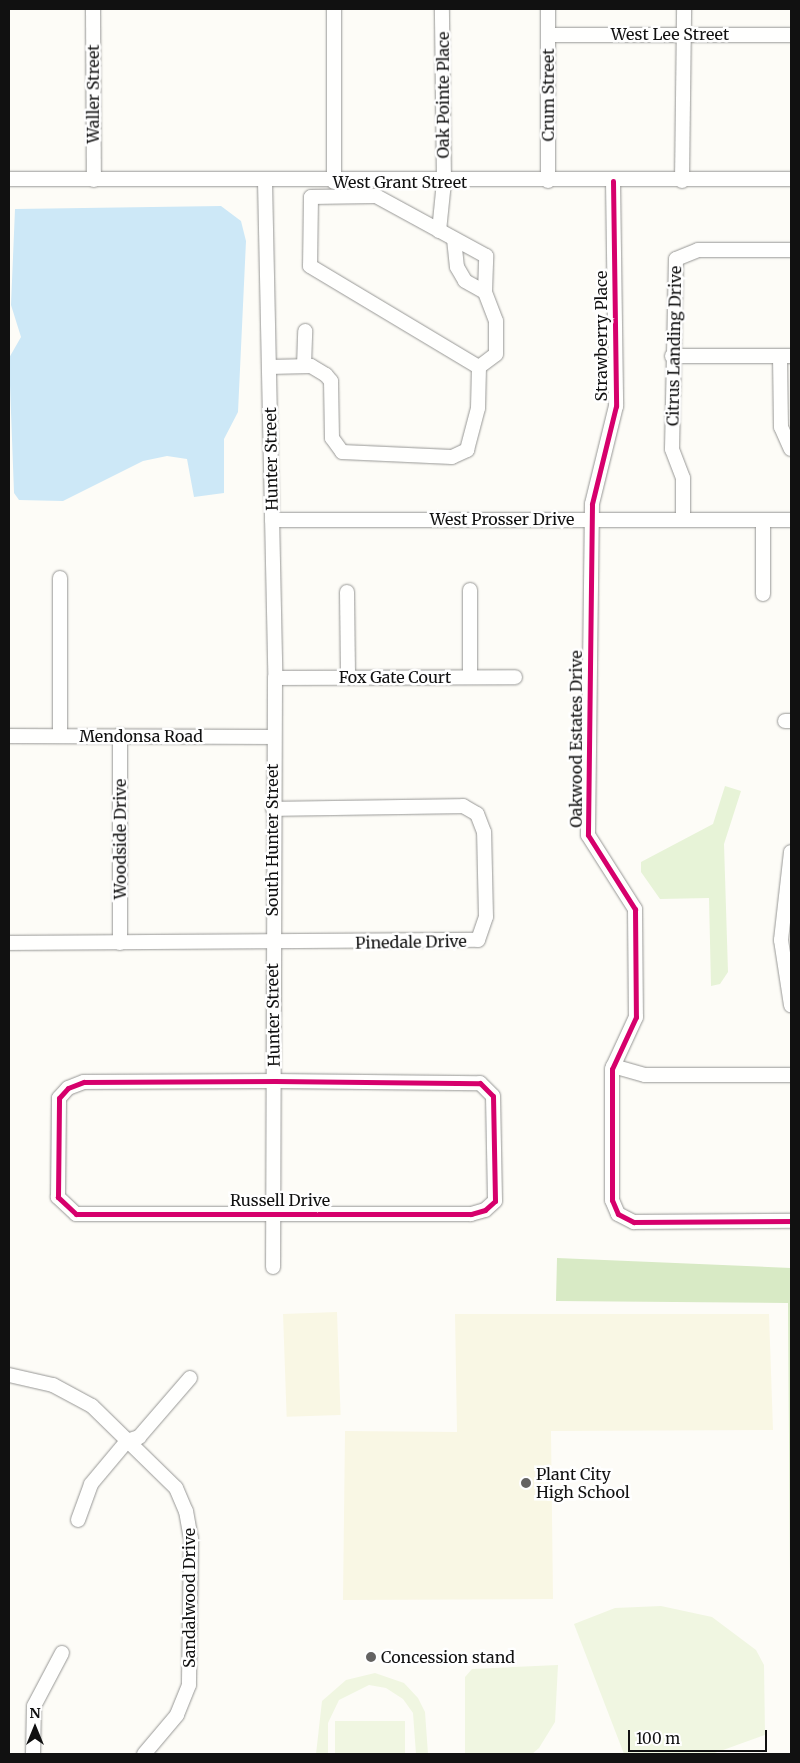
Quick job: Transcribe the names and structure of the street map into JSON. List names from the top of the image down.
{
  "streets": {
    "street": [
      "West Lee Street",
      "Waller Street",
      "Oak Pointe Place",
      "Crum Street",
      "West Grant Street",
      "Strawberry Place",
      "Citrus Landing Drive",
      "Hunter Street",
      "West Prosser Drive",
      "Fox Gate Court",
      "Mendonsa Road",
      "Oakwood Estates Drive",
      "Woodside Drive",
      "South Hunter Street",
      "Pinedale Drive",
      "Russell Drive",
      "Sandalwood Drive"
    ]
  },
  "crossings": [
    ["West Lee Street", "Crum Street"],
    ["Waller Street", "West Grant Street"],
    ["Oak Pointe Place", "West Grant Street"],
    ["Crum Street", "West Grant Street"],
    ["West Grant Street", "Strawberry Place"],
    ["West Grant Street", "Hunter Street"],
    ["Strawberry Place", "West Prosser Drive"],
    ["Strawberry Place", "Oakwood Estates Drive"],
    ["Citrus Landing Drive", "West Prosser Drive"],
    ["Hunter Street", "West Prosser Drive"],
    ["Hunter Street", "Fox Gate Court"],
    ["Hunter Street", "Mendonsa Road"],
    ["Hunter Street", "South Hunter Street"],
    ["Hunter Street", "Pinedale Drive"],
    ["Hunter Street", "Russell Drive"],
    ["West Prosser Drive", "Oakwood Estates Drive"],
    ["Mendonsa Road", "Woodside Drive"],
    ["Mendonsa Road", "South Hunter Street"],
    ["Woodside Drive", "Pinedale Drive"],
    ["South Hunter Street", "Pinedale Drive"]
  ],
  "places": ["Plant City High School", "Concession stand"],
  "scale_bar": "100 m",
  "north": "top"
}
